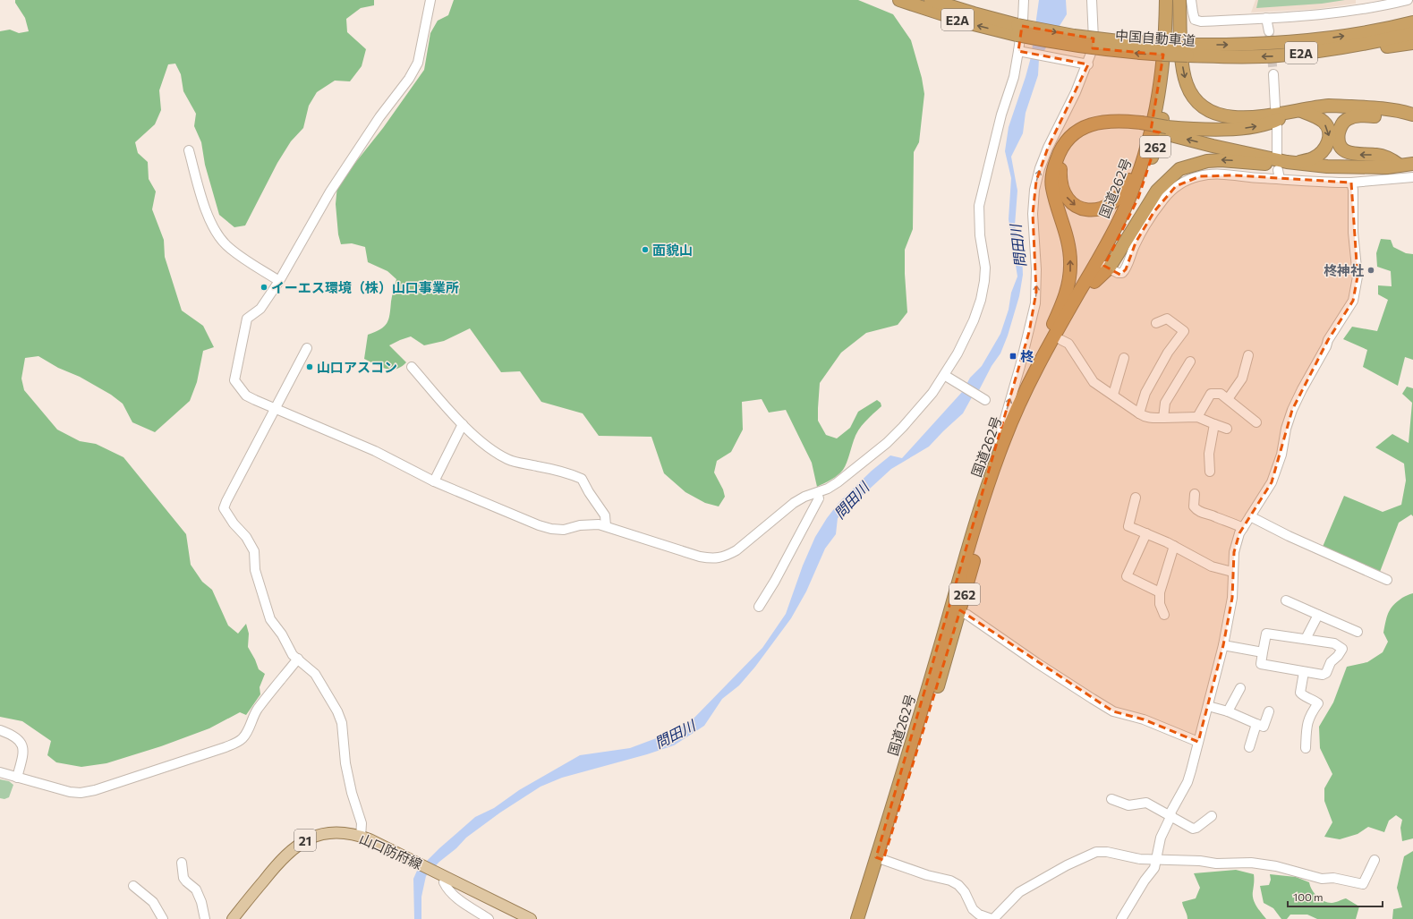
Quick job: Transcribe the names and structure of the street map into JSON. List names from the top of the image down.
{
  "streets": {
    "highway": [
      "E2A",
      "中国自動車道",
      "262",
      "国道262号"
    ],
    "main road": ["21", "山口防府線"]
  },
  "water": ["問田川"],
  "places": {
    "other": [
      "面貌山",
      "柊神社",
      "イーエス環境（株）山口事業所",
      "山口アスコン"
    ],
    "transit": ["柊"]
  },
  "scale_bar": "100 m"
}
